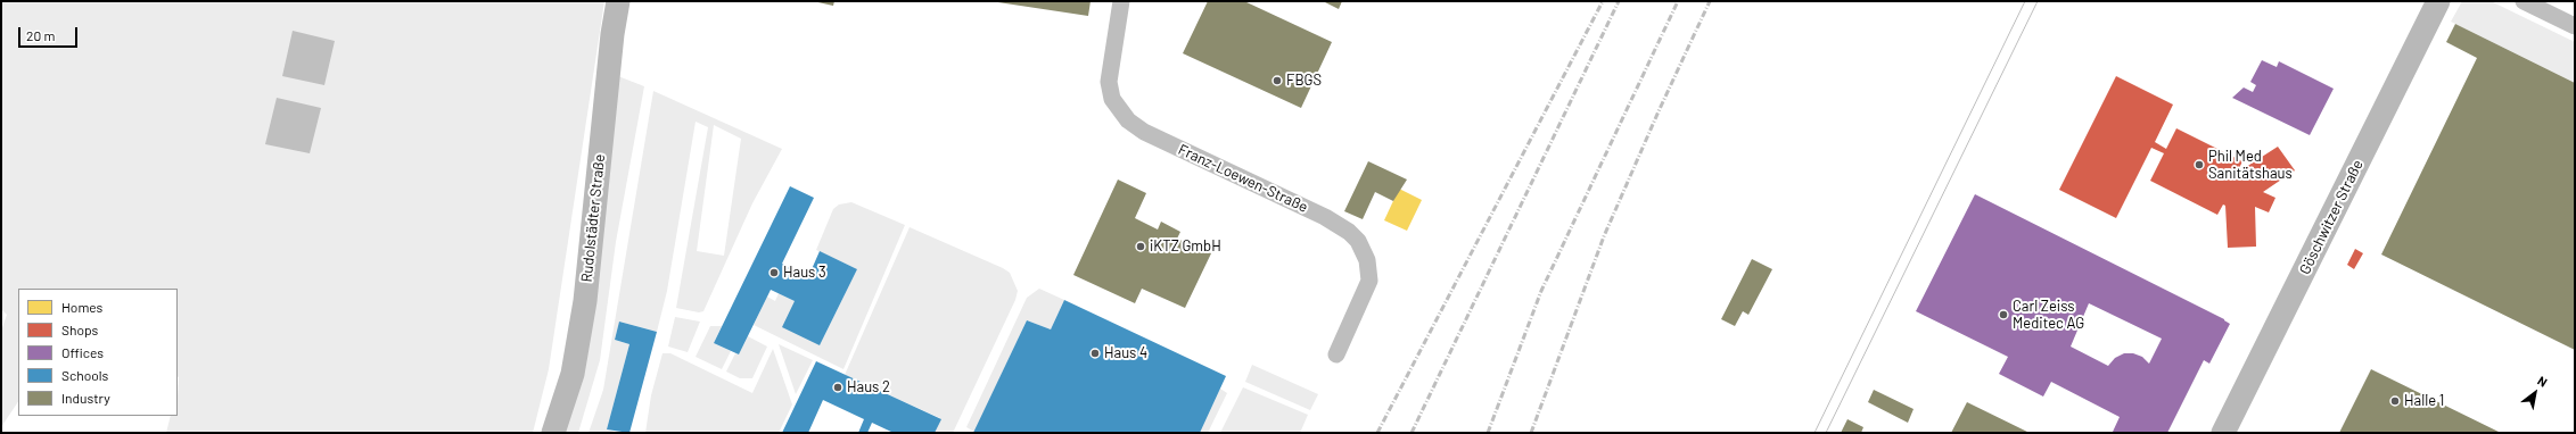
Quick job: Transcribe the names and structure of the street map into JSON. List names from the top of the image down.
{
  "streets": {
    "main road": ["Göschwitzer Straße", "Rudolstädter Straße"],
    "street": ["Franz-Loewen-Straße"]
  },
  "places": [
    "FBGS",
    "Phil Med Sanitätshaus",
    "iKTZ GmbH",
    "Haus 3",
    "Carl Zeiss Meditec AG",
    "Haus 4",
    "Haus 2",
    "Halle 1"
  ],
  "legend": [
    "Homes",
    "Shops",
    "Offices",
    "Schools",
    "Industry"
  ],
  "scale_bar": "20 m",
  "north": "top right"
}
